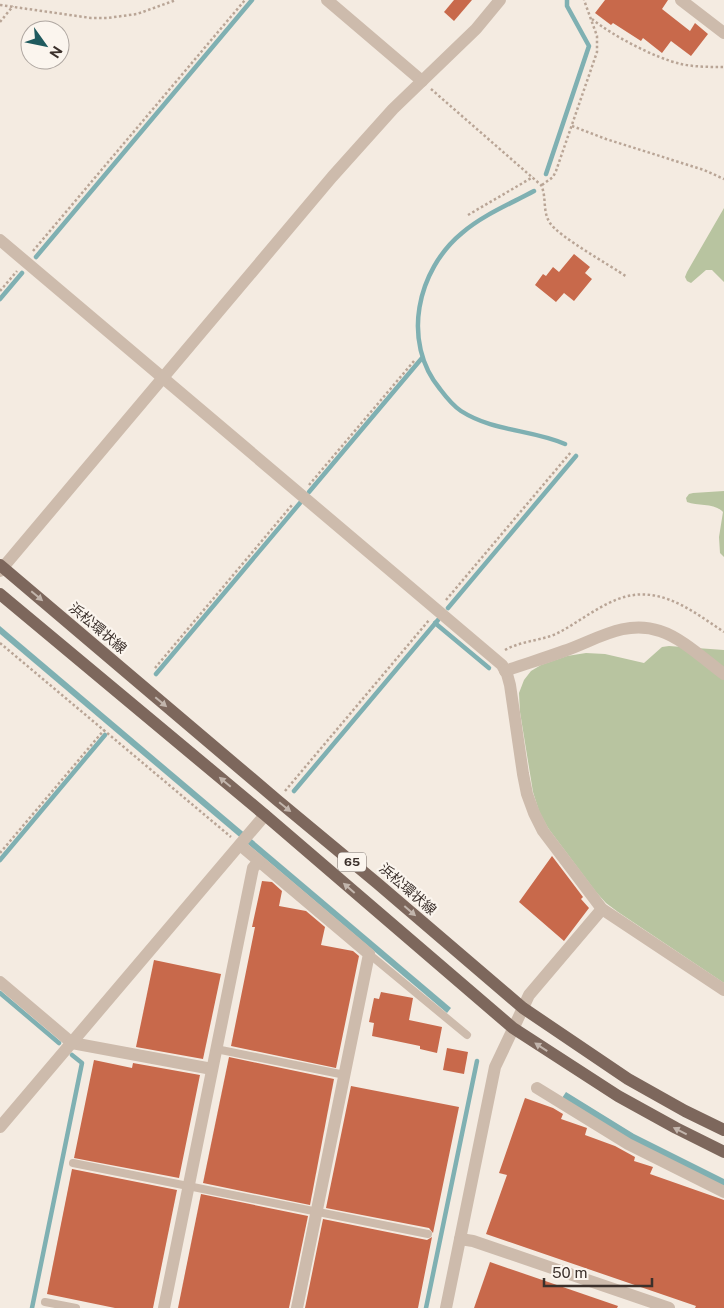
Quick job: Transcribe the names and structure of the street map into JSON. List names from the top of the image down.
{
  "streets": {
    "main road": ["浜松環状線", "65"]
  },
  "scale_bar": "50 m",
  "north": "bottom right"
}
